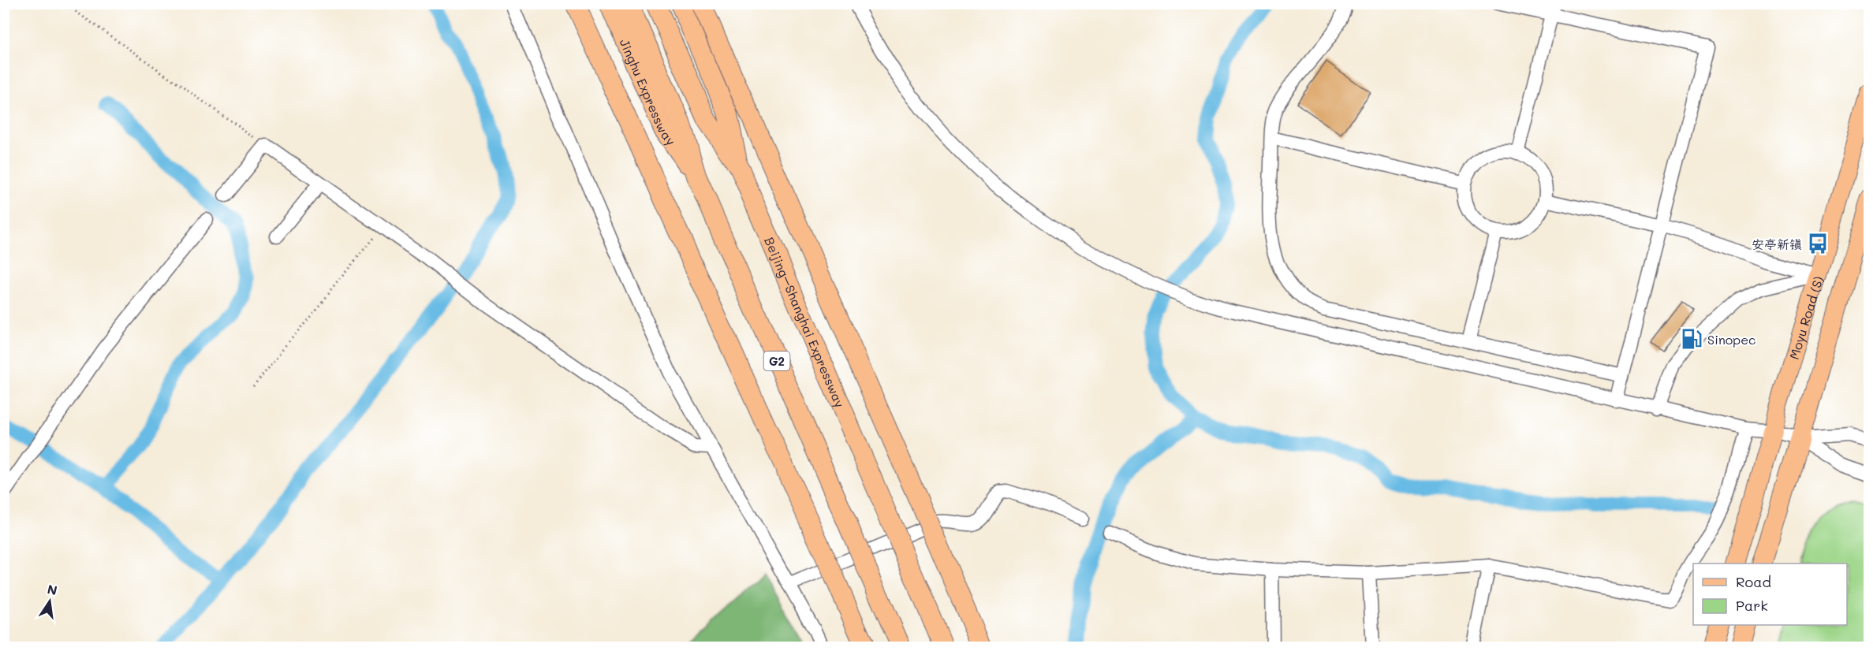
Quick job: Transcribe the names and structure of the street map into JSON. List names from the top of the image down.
{
  "streets": {
    "highway": ["Jinghu Expressway", "Beijing–Shanghai Expressway", "G2"],
    "main road": ["Moyu Road (S)"]
  },
  "crossings": [
    ["Jinghu Expressway", "G2"]
  ],
  "places": {
    "bus stop": ["安亭新镇"],
    "fuel station": ["Sinopec"]
  },
  "legend": ["Road", "Park"],
  "north": "top"
}
